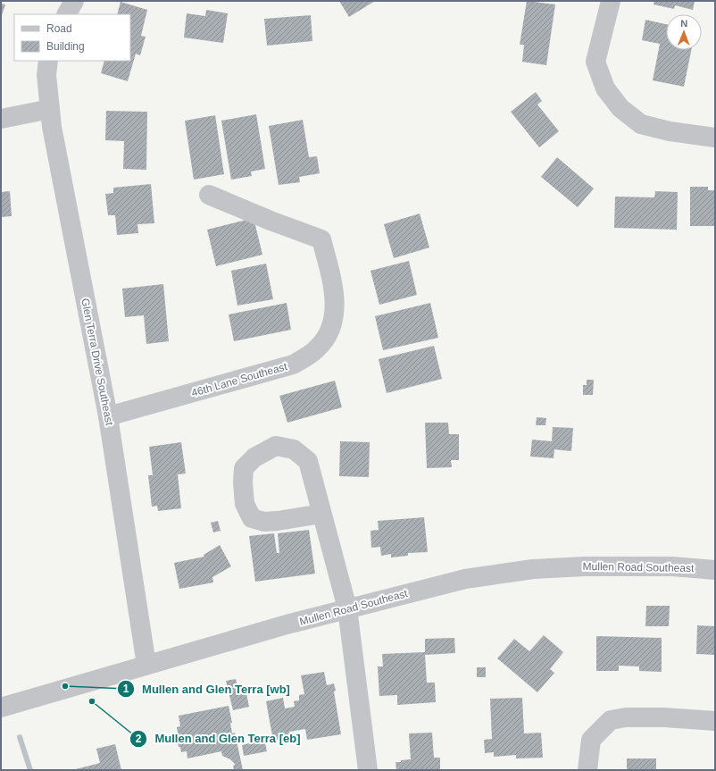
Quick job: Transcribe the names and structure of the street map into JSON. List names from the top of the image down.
{
  "streets": {
    "street": ["Glen Terra Drive Southeast", "46th Lane Southeast", "Mullen Road Southeast"]
  },
  "crossings": [
    ["Glen Terra Drive Southeast", "46th Lane Southeast"],
    ["Glen Terra Drive Southeast", "Mullen Road Southeast"]
  ],
  "places": ["Mullen and Glen Terra [wb]", "Mullen and Glen Terra [eb]"],
  "legend": ["Road", "Building"],
  "north": "top"
}
